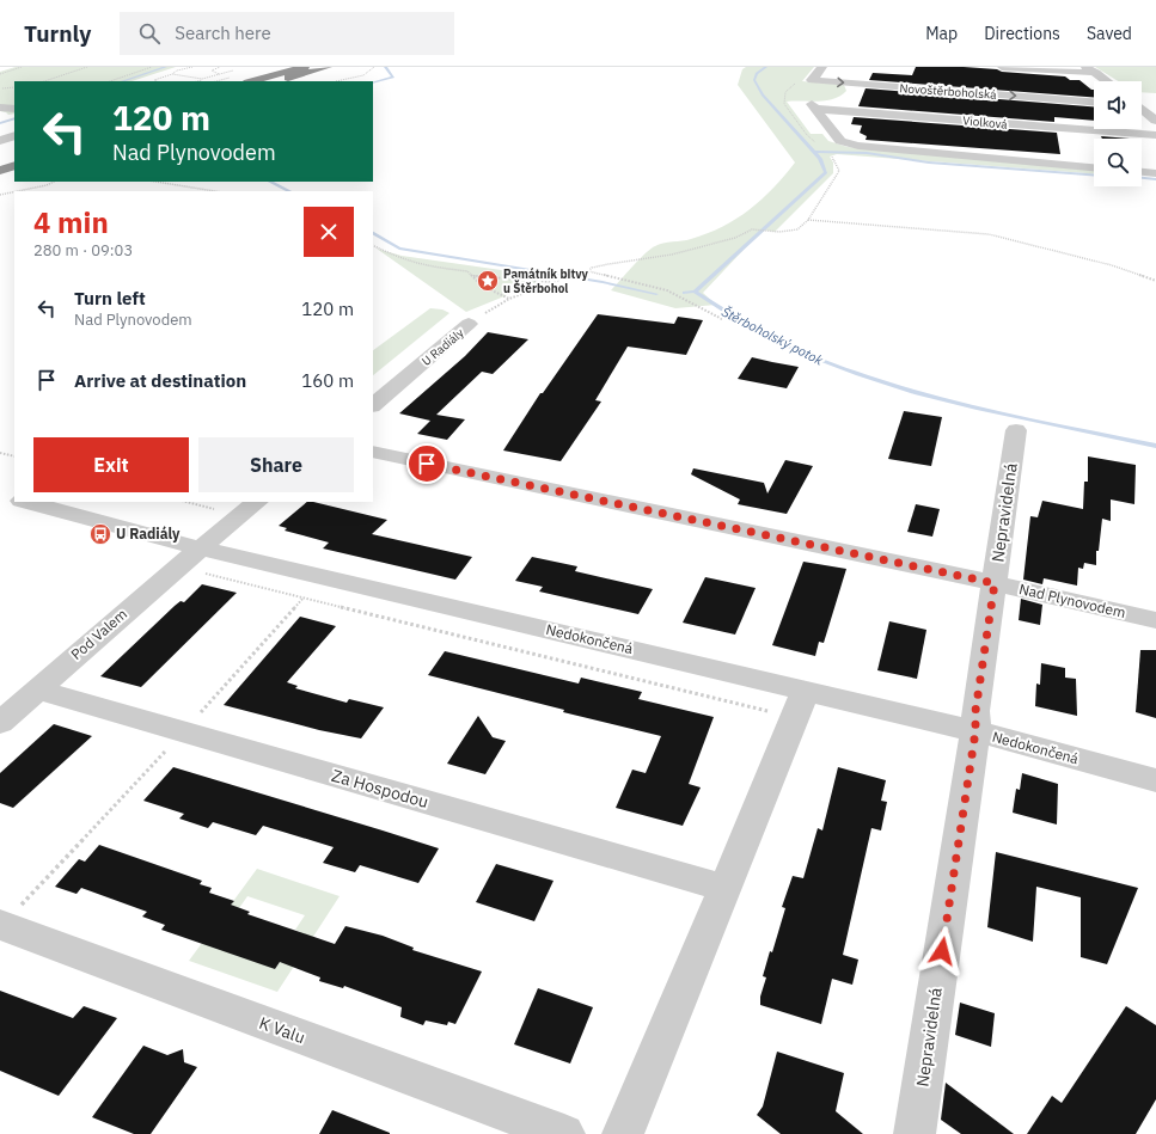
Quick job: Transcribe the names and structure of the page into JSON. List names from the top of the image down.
{
  "streets": {
    "street": [
      "Novoštěrboholská",
      "Violková",
      "U Radiály",
      "Nepravidelná",
      "Nad Plynovodem",
      "Pod Valem",
      "Nedokončená",
      "Za Hospodou",
      "K Valu"
    ]
  },
  "crossings": [
    ["Nepravidelná", "Nad Plynovodem"],
    ["Nepravidelná", "Nedokončená"],
    ["Pod Valem", "Nedokončená"],
    ["Pod Valem", "Za Hospodou"]
  ],
  "water": ["Štěrboholský potok"],
  "places": {
    "place": ["Památník bitvy u Štěrbohol"],
    "bus stop": ["U Radiály"]
  },
  "page": {
    "header": "Turnly",
    "search": "Search here",
    "nav": ["Map", "Directions", "Saved"],
    "turn": ["120 m", "Nad Plynovodem"],
    "heading": ["4 min", "280 m · 09:03"],
    "list": [
      {
        "name": "Turn left",
        "note": "Nad Plynovodem",
        "value": "120 m"
      },
      {
        "name": "Arrive at destination",
        "value": "160 m"
      }
    ],
    "buttons": ["Exit", "Share"]
  }
}
